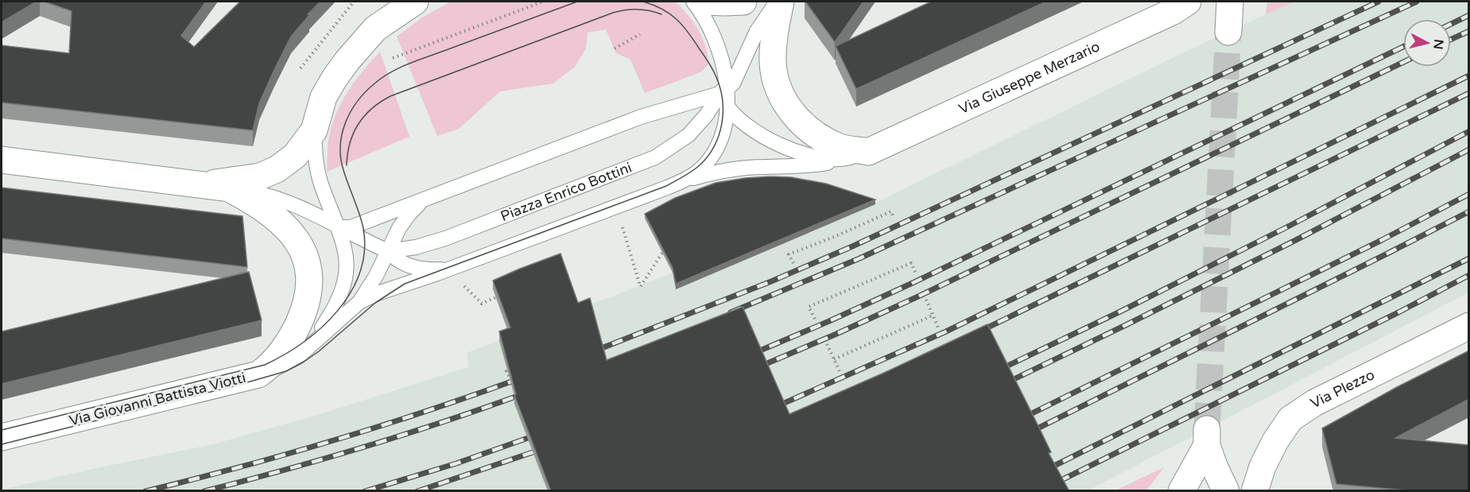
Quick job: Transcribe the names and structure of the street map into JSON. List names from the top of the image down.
{
  "streets": {
    "street": [
      "Via Giuseppe Merzario",
      "Piazza Enrico Bottini",
      "Via Plezzo",
      "Via Giovanni Battista Viotti"
    ]
  },
  "crossings": [
    ["Via Giuseppe Merzario", "Piazza Enrico Bottini"],
    ["Piazza Enrico Bottini", "Via Giovanni Battista Viotti"]
  ],
  "north": "right"
}
